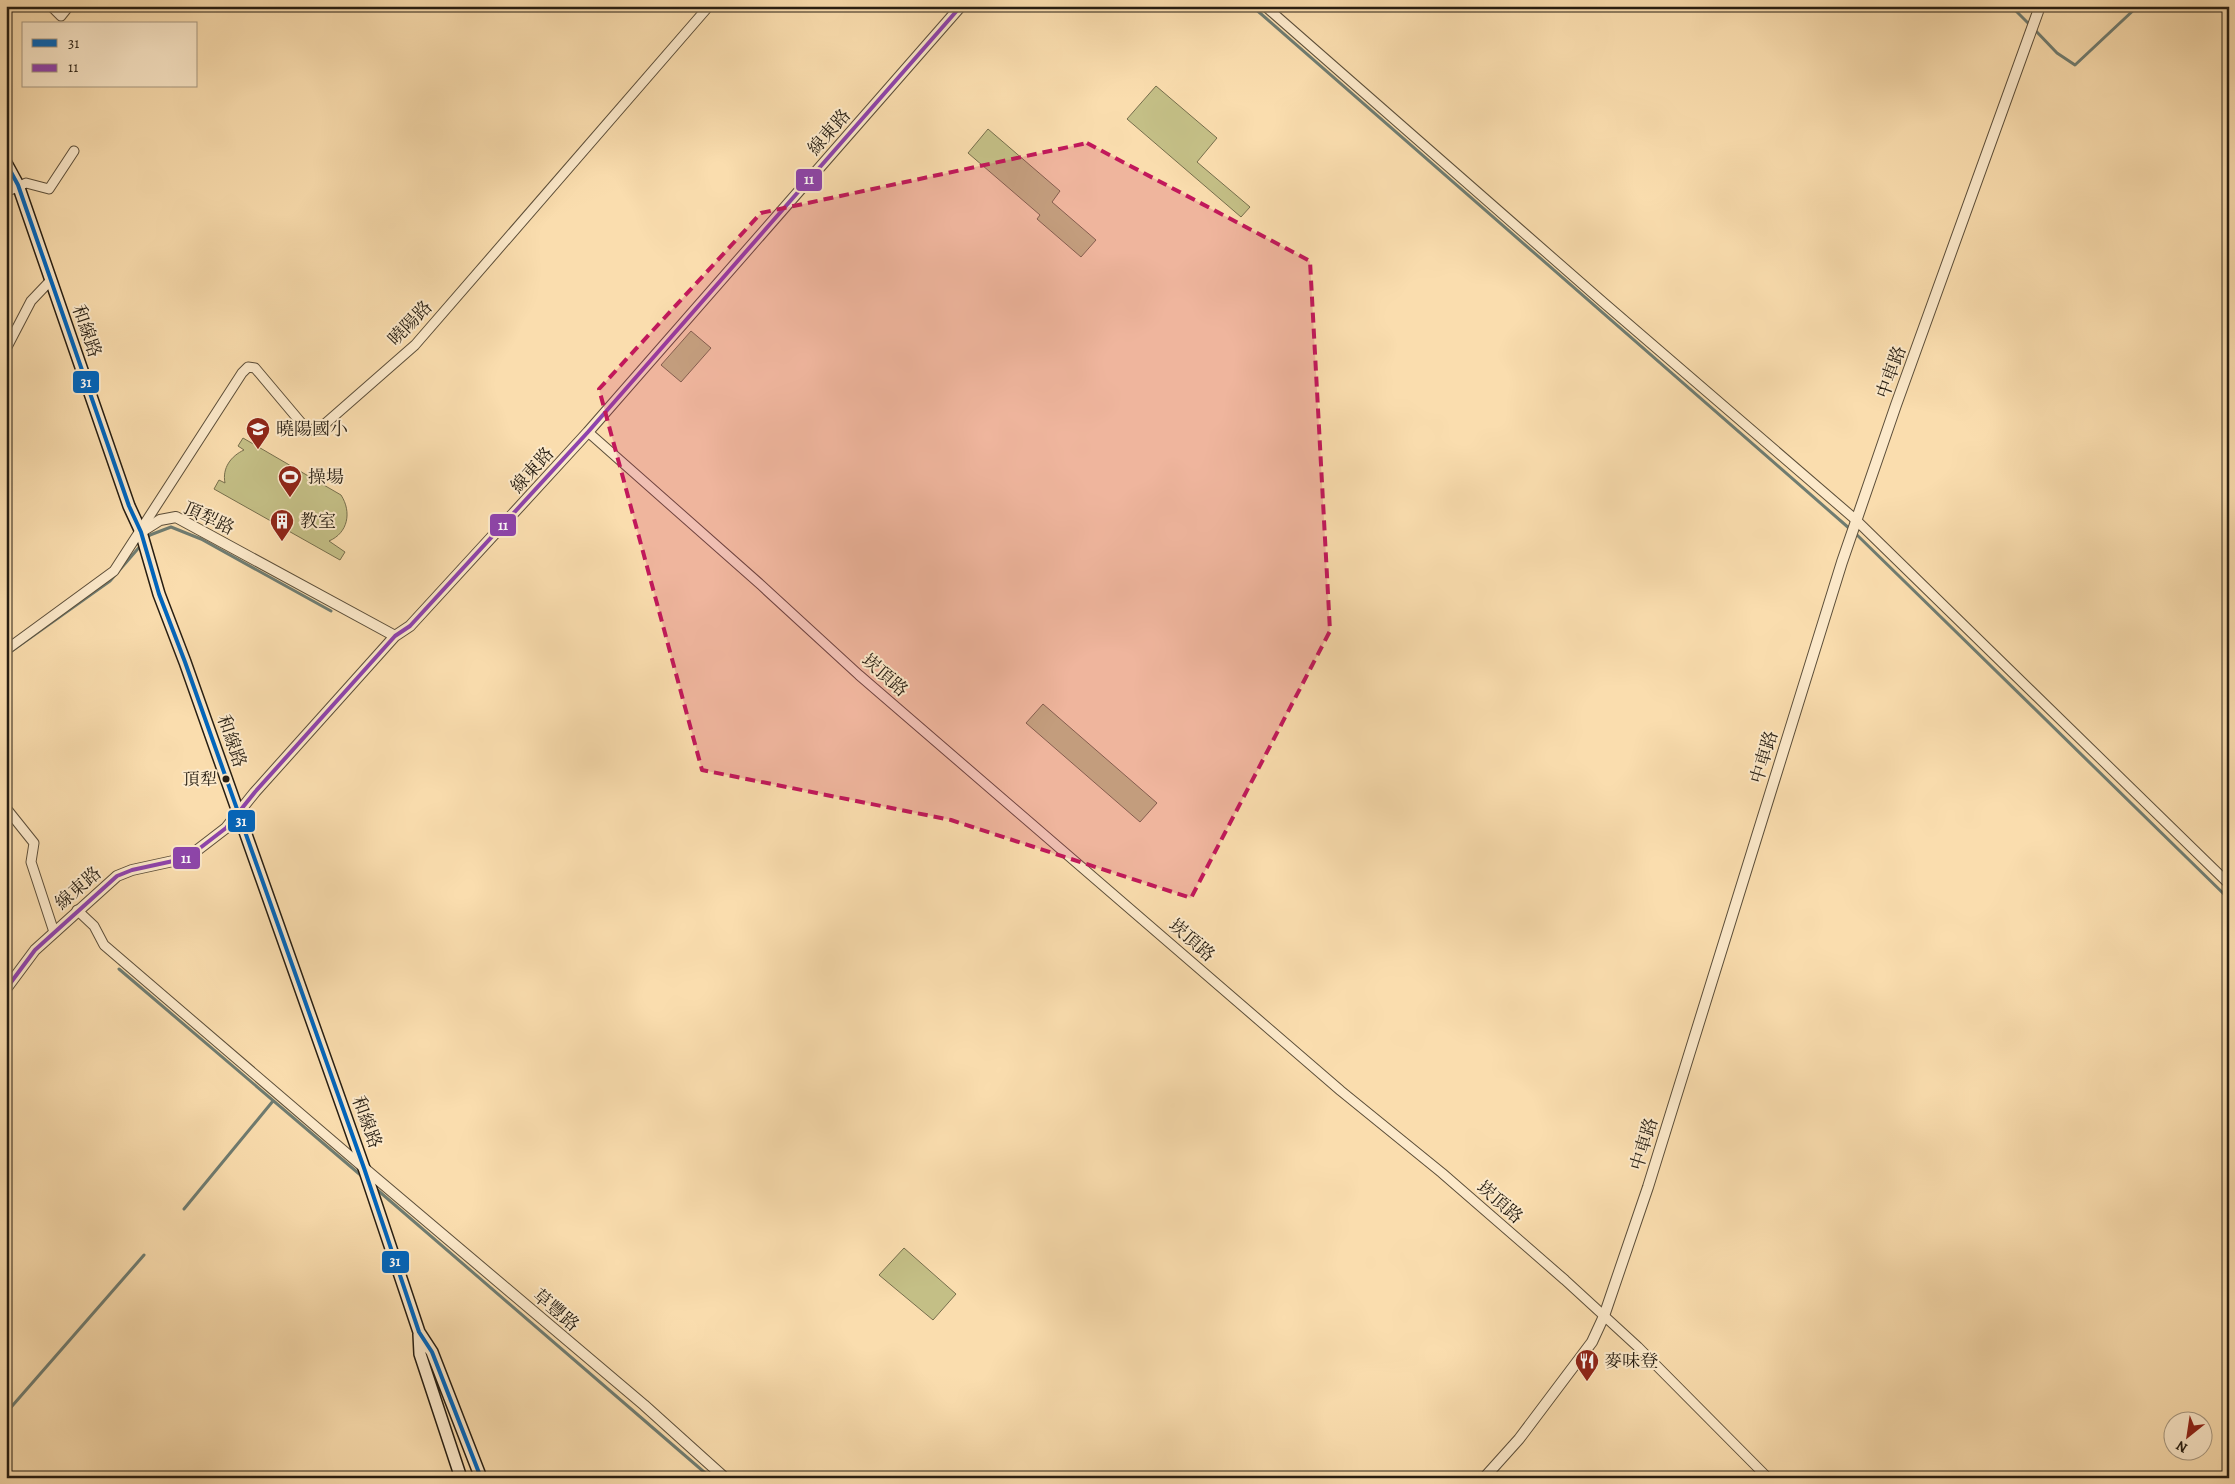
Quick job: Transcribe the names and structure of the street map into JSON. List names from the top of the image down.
{
  "streets": {
    "main road": ["和線路"],
    "street": [
      "線東路",
      "曉陽路",
      "中車路",
      "頂犁路",
      "崁頂路",
      "草豐路"
    ]
  },
  "crossings": [
    ["線東路", "和線路"],
    ["線東路", "頂犁路"],
    ["線東路", "崁頂路"],
    ["曉陽路", "和線路"],
    ["曉陽路", "頂犁路"],
    ["和線路", "頂犁路"],
    ["和線路", "草豐路"],
    ["中車路", "崁頂路"]
  ],
  "places": {
    "school or university": ["曉陽國小"],
    "sports": ["操場"],
    "building": ["教室"],
    "other": ["頂犁"],
    "restaurant": ["麥味登"]
  },
  "lines": ["transit line 11", "transit line 31"],
  "legend": ["31", "11"],
  "north": "bottom left"
}
